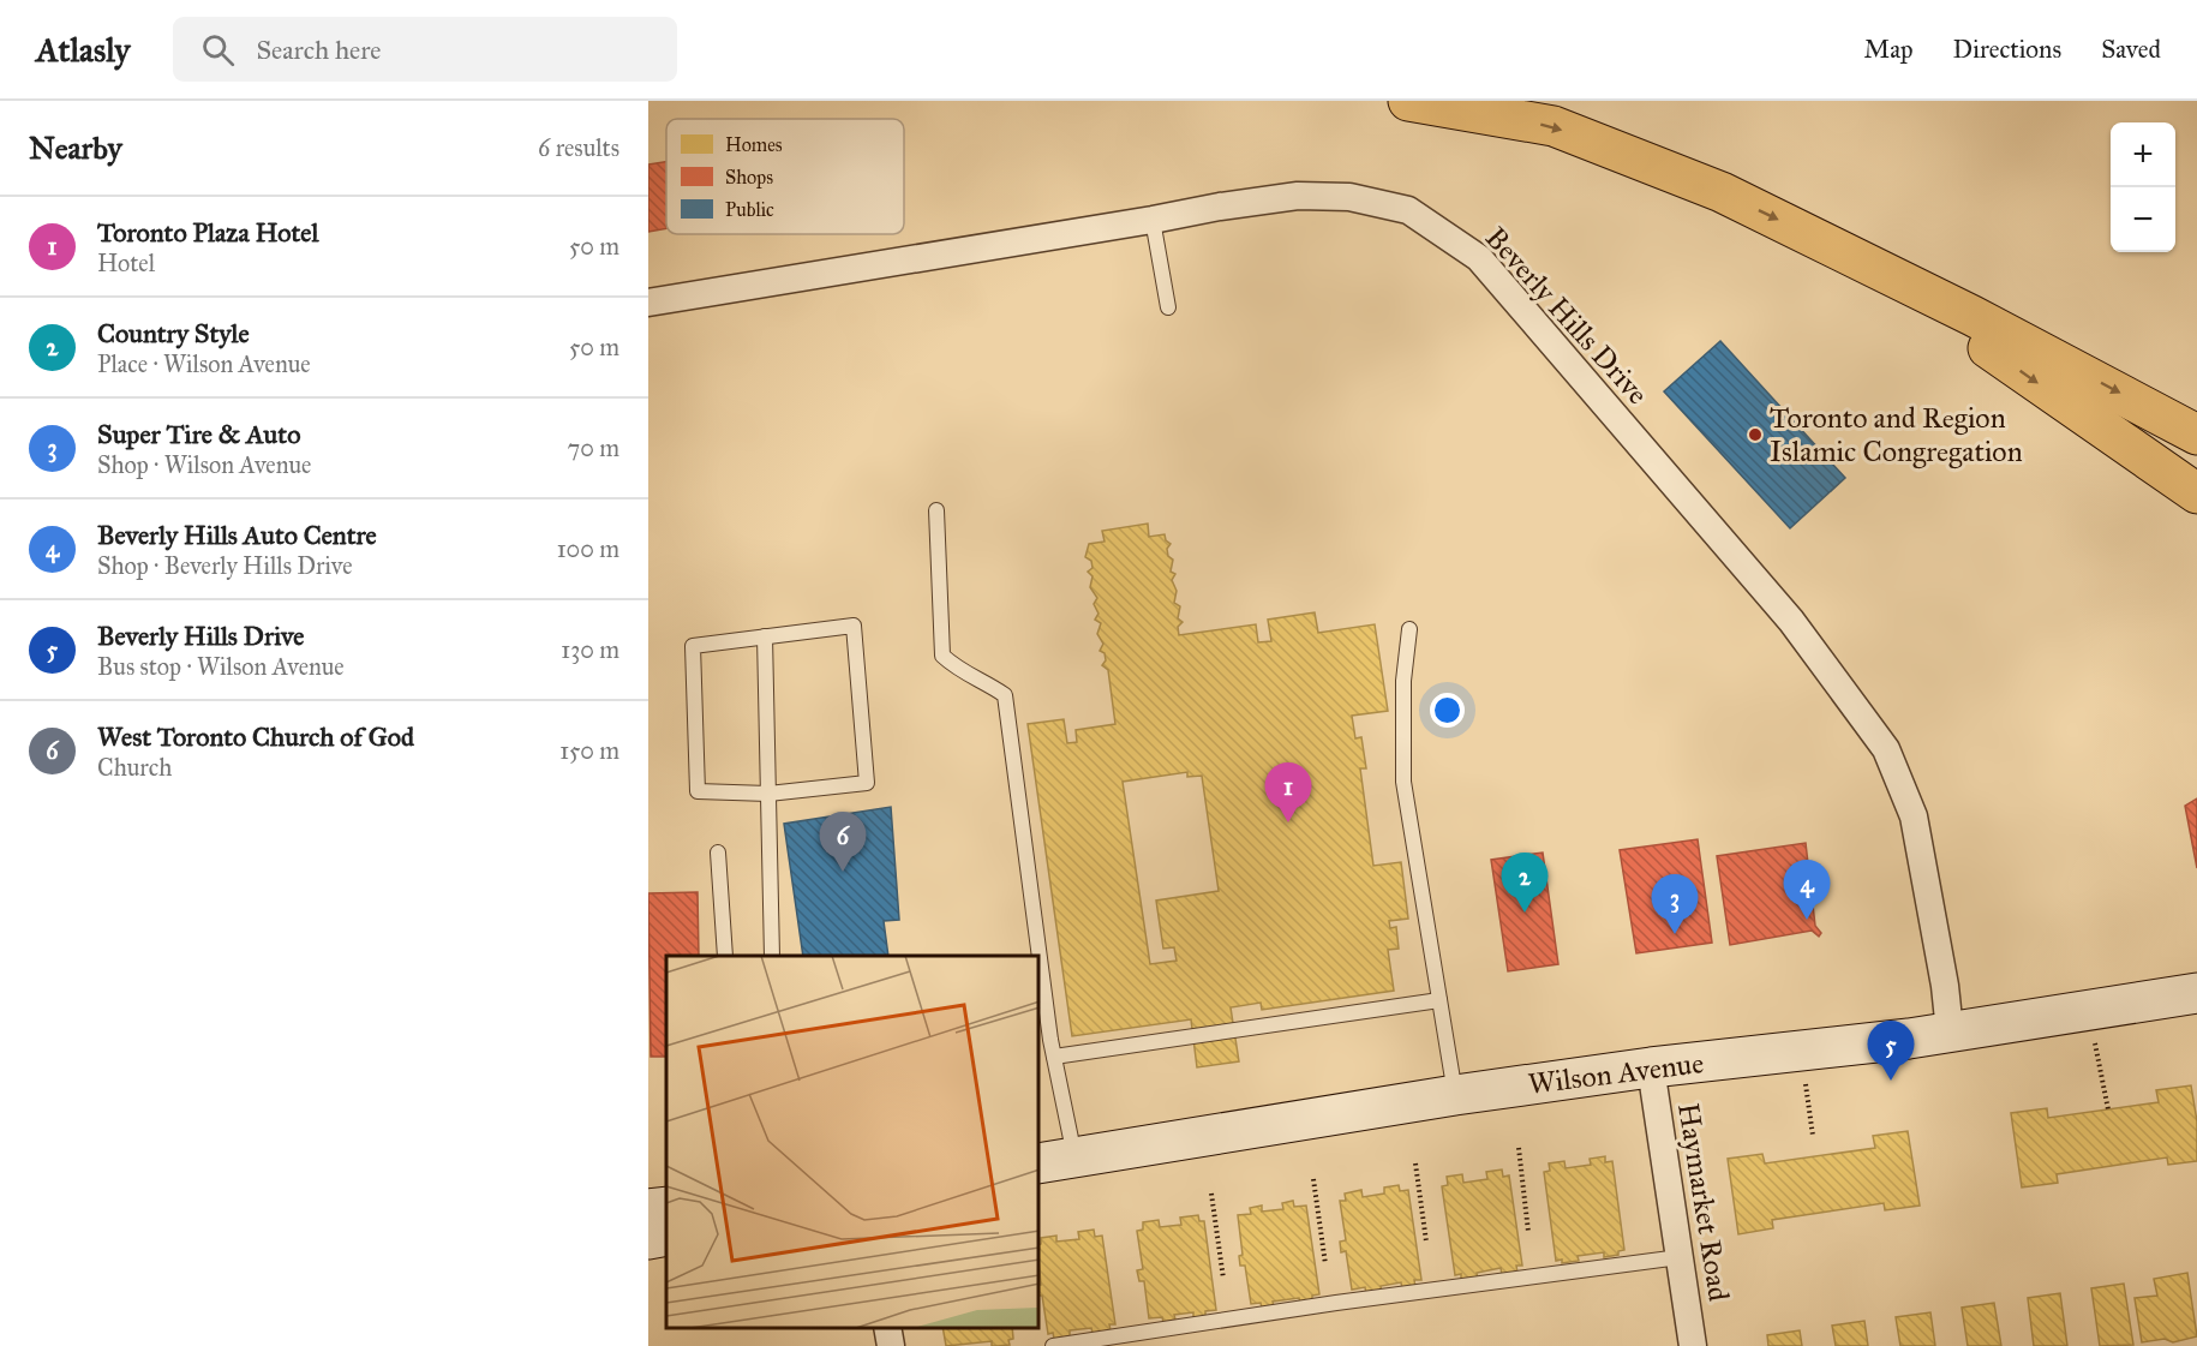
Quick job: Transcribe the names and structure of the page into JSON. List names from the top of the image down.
{
  "streets": {
    "main road": ["Wilson Avenue"],
    "street": ["Beverly Hills Drive", "Haymarket Road"]
  },
  "crossings": [
    ["Beverly Hills Drive", "Wilson Avenue"],
    ["Wilson Avenue", "Haymarket Road"]
  ],
  "places": ["Toronto and Region Islamic Congregation"],
  "legend": ["Homes", "Shops", "Public"],
  "page": {
    "header": "Atlasly",
    "search": "Search here",
    "nav": ["Map", "Directions", "Saved"],
    "heading": ["Nearby", "6 results"],
    "map_buttons": ["+", "−"],
    "list": [
      {
        "mark": "1",
        "name": "Toronto Plaza Hotel",
        "note": "Hotel",
        "value": "50 m"
      },
      {
        "mark": "2",
        "name": "Country Style",
        "note": "Place · Wilson Avenue",
        "value": "50 m"
      },
      {
        "mark": "3",
        "name": "Super Tire & Auto",
        "note": "Shop · Wilson Avenue",
        "value": "70 m"
      },
      {
        "mark": "4",
        "name": "Beverly Hills Auto Centre",
        "note": "Shop · Beverly Hills Drive",
        "value": "100 m"
      },
      {
        "mark": "5",
        "name": "Beverly Hills Drive",
        "note": "Bus stop · Wilson Avenue",
        "value": "130 m"
      },
      {
        "mark": "6",
        "name": "West Toronto Church of God",
        "note": "Church",
        "value": "150 m"
      }
    ],
    "pins": [
      "1",
      "6",
      "2",
      "4",
      "3",
      "5"
    ]
  }
}
